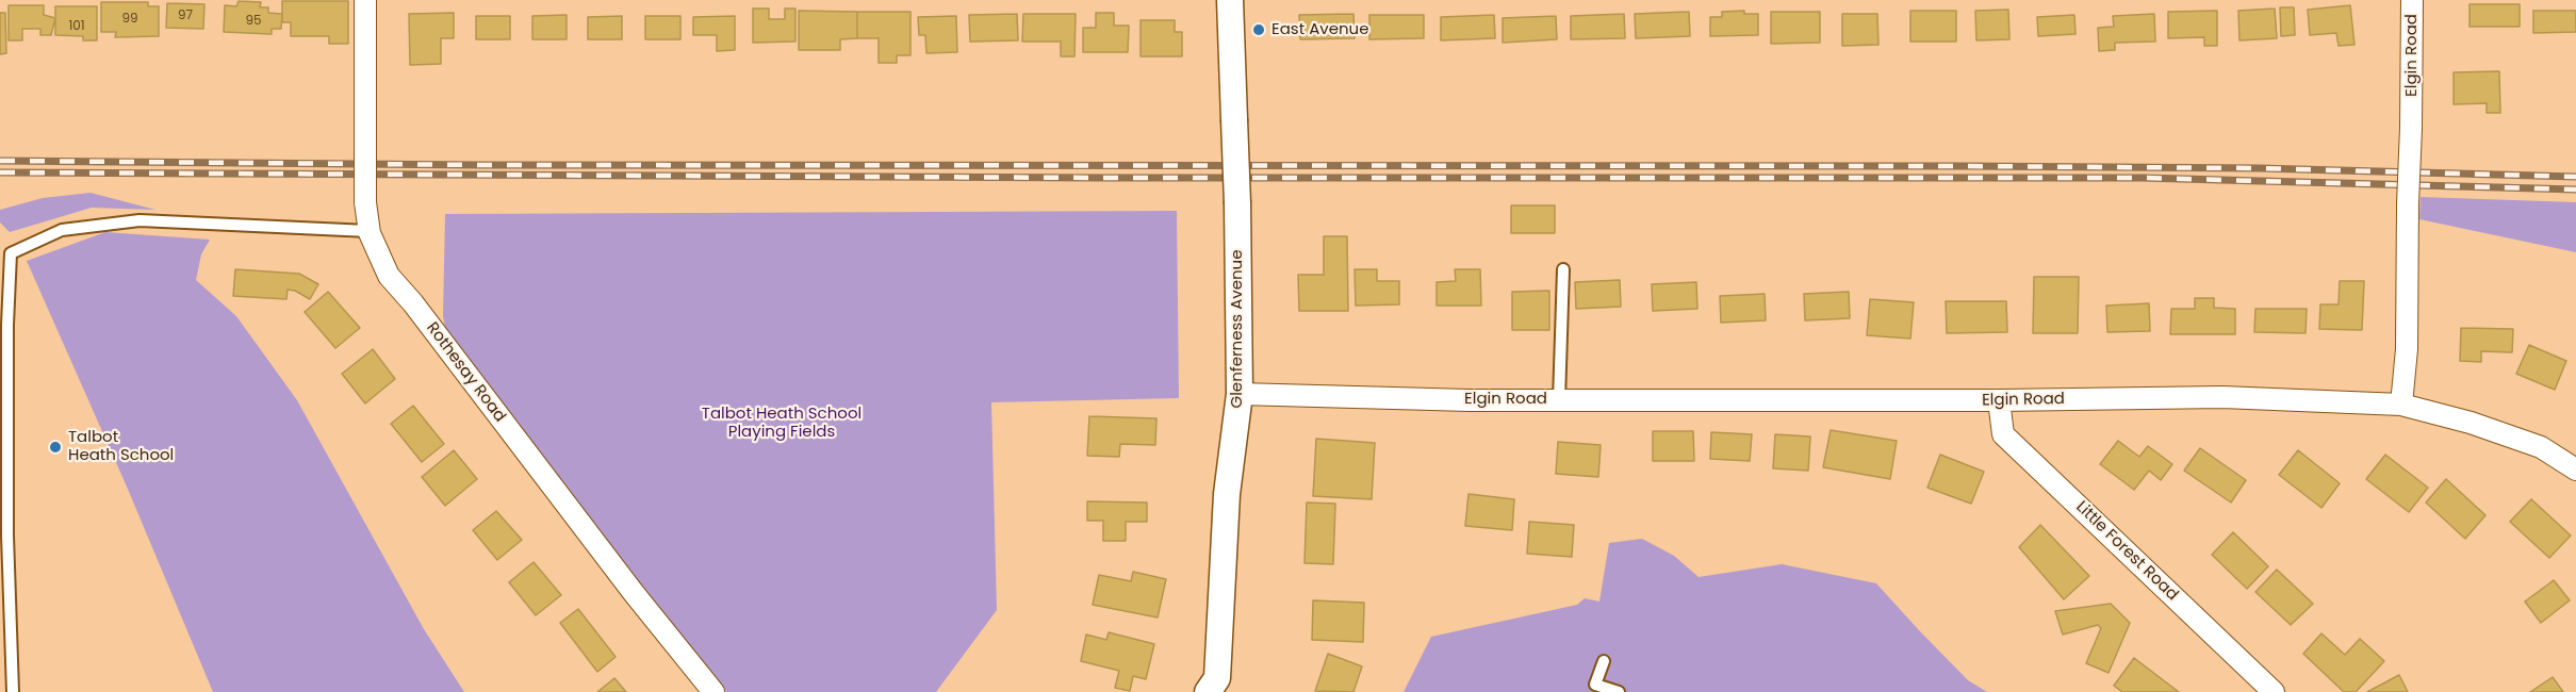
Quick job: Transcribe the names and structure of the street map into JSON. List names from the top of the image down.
{
  "streets": {
    "street": [
      "Elgin Road",
      "Glenferness Avenue",
      "Rothesay Road",
      "Little Forest Road"
    ]
  },
  "crossings": [
    ["Elgin Road", "Glenferness Avenue"],
    ["Elgin Road", "Little Forest Road"]
  ],
  "parks": ["Talbot Heath School Playing Fields"],
  "places": ["East Avenue", "Talbot Heath School"],
  "house_numbers": [
    "97",
    "99",
    "95",
    "101"
  ]
}
